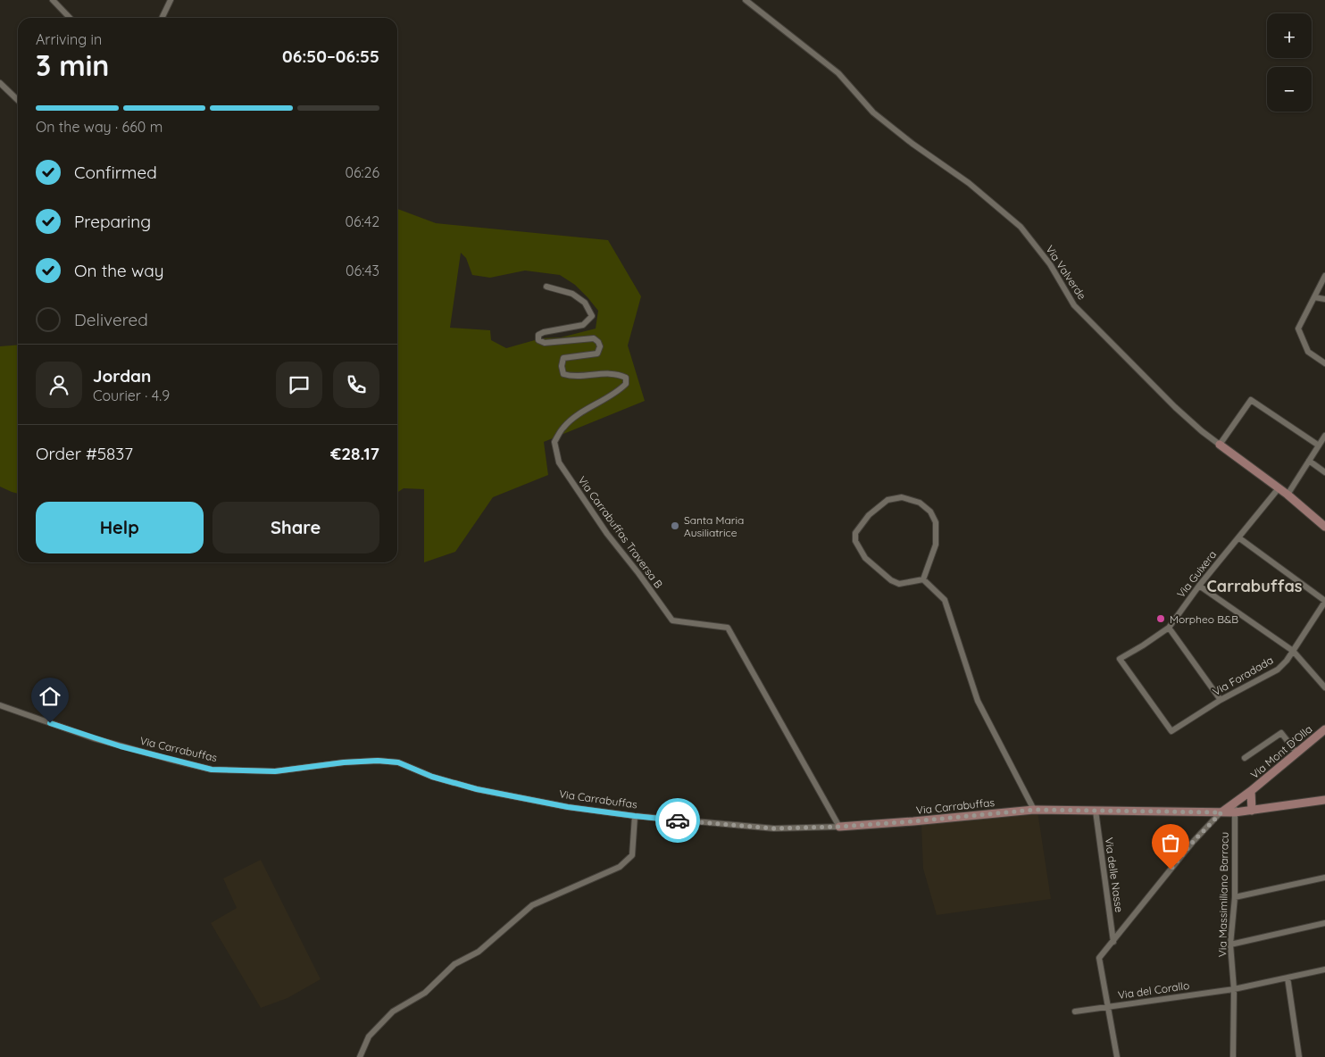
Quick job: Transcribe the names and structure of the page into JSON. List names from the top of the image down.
{
  "streets": {
    "street": [
      "Via Valverde",
      "Via Carrabuffas Traversa B",
      "Via Guixera",
      "Via Foradada",
      "Via Carrabuffas",
      "Via Mont D'Olla",
      "Via delle Nasse",
      "Via Massimiliano Barracu",
      "Via del Corallo"
    ]
  },
  "crossings": [
    ["Via Valverde", "Via Guixera"],
    ["Via Carrabuffas Traversa B", "Via Carrabuffas"],
    ["Via Guixera", "Via Foradada"],
    ["Via Carrabuffas", "Via Mont D'Olla"],
    ["Via Carrabuffas", "Via delle Nasse"],
    ["Via Carrabuffas", "Via Massimiliano Barracu"],
    ["Via Massimiliano Barracu", "Via del Corallo"]
  ],
  "districts": ["Carrabuffas"],
  "places": ["Santa Maria Ausiliatrice", "Morpheo B&B"],
  "page": {
    "map_buttons": ["+", "−"],
    "heading": ["3 min", "Arriving in", "06:50–06:55"],
    "panel": [
      "Jordan",
      "Courier · 4.9",
      "Order #5837",
      "€28.17"
    ],
    "bar": "On the way · 660 m",
    "list": [
      ["Confirmed", "06:26"],
      ["Preparing", "06:42"],
      ["On the way", "06:43"],
      "Delivered"
    ],
    "buttons": ["Help", "Share"]
  }
}
